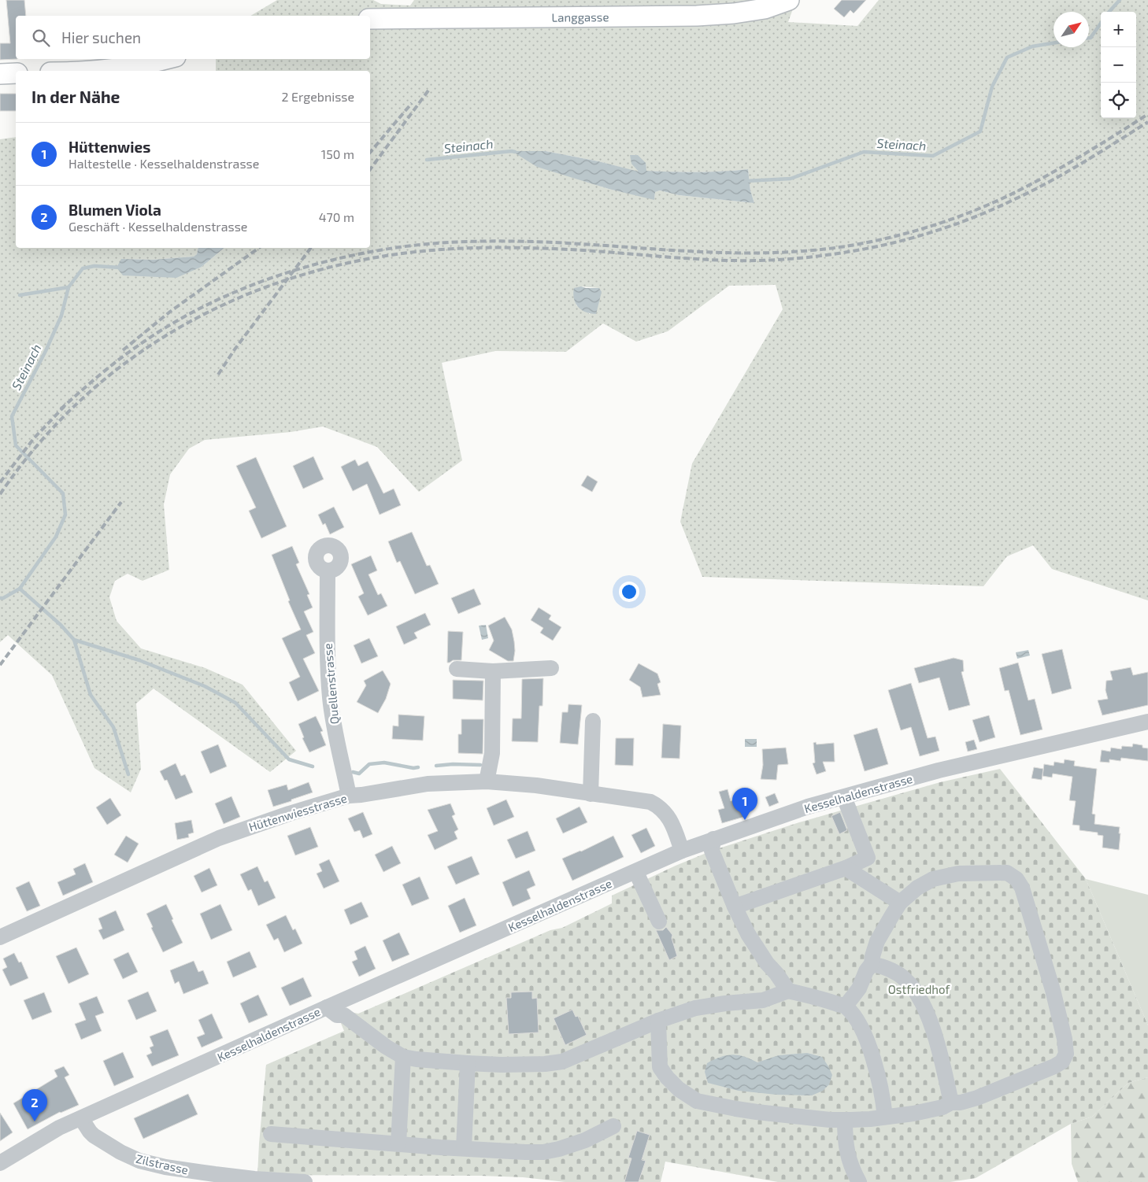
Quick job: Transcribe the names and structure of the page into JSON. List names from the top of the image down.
{
  "streets": {
    "main road": ["Langgasse"],
    "street": [
      "Quellenstrasse",
      "Kesselhaldenstrasse",
      "Hüttenwiesstrasse",
      "Zilstrasse"
    ]
  },
  "crossings": [
    ["Quellenstrasse", "Hüttenwiesstrasse"],
    ["Kesselhaldenstrasse", "Hüttenwiesstrasse"],
    ["Kesselhaldenstrasse", "Zilstrasse"]
  ],
  "water": ["Steinach"],
  "parks": ["Ostfriedhof"],
  "north": "top right",
  "page": {
    "map_buttons": ["+", "−"],
    "search": "Hier suchen",
    "heading": ["In der Nähe", "2 Ergebnisse"],
    "list": [
      {
        "mark": "1",
        "name": "Hüttenwies",
        "note": "Haltestelle · Kesselhaldenstrasse",
        "value": "150 m"
      },
      {
        "mark": "2",
        "name": "Blumen Viola",
        "note": "Geschäft · Kesselhaldenstrasse",
        "value": "470 m"
      }
    ],
    "pins": ["1", "2"]
  }
}
